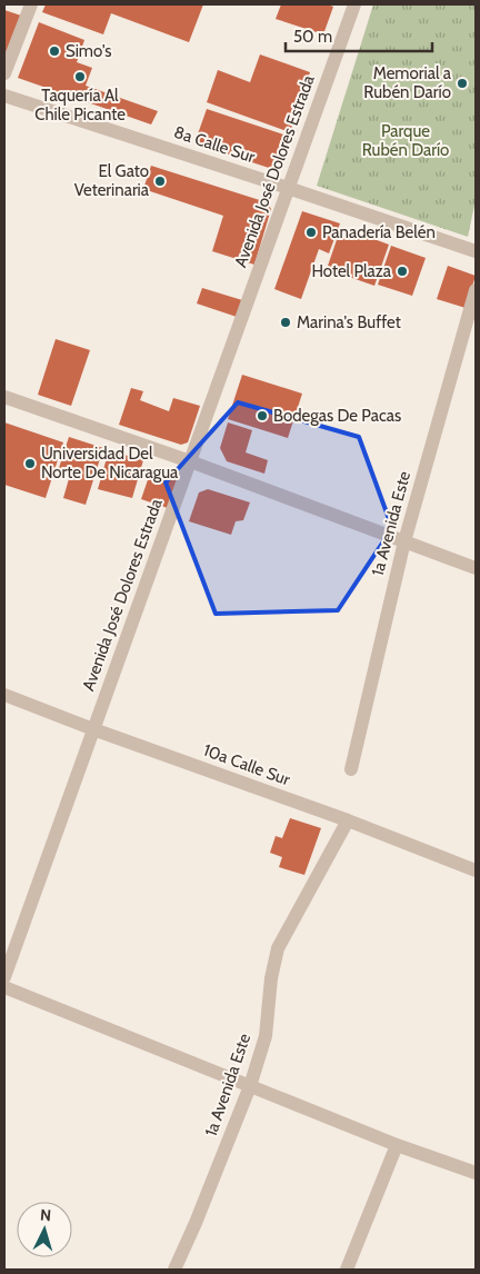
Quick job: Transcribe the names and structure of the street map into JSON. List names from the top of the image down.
{
  "streets": {
    "street": [
      "8a Calle Sur",
      "Avenida José Dolores Estrada",
      "1a Avenida Este",
      "10a Calle Sur"
    ]
  },
  "crossings": [
    ["8a Calle Sur", "Avenida José Dolores Estrada"],
    ["Avenida José Dolores Estrada", "10a Calle Sur"],
    ["1a Avenida Este", "10a Calle Sur"]
  ],
  "parks": ["Parque Rubén Darío"],
  "places": [
    "Simo's",
    "Taquería Al Chile Picante",
    "Memorial a Rubén Darío",
    "El Gato Veterinaria",
    "Panadería Belén",
    "Hotel Plaza",
    "Marina's Buffet",
    "Bodegas De Pacas",
    "Universidad Del Norte De Nicaragua"
  ],
  "scale_bar": "50 m",
  "north": "top"
}
